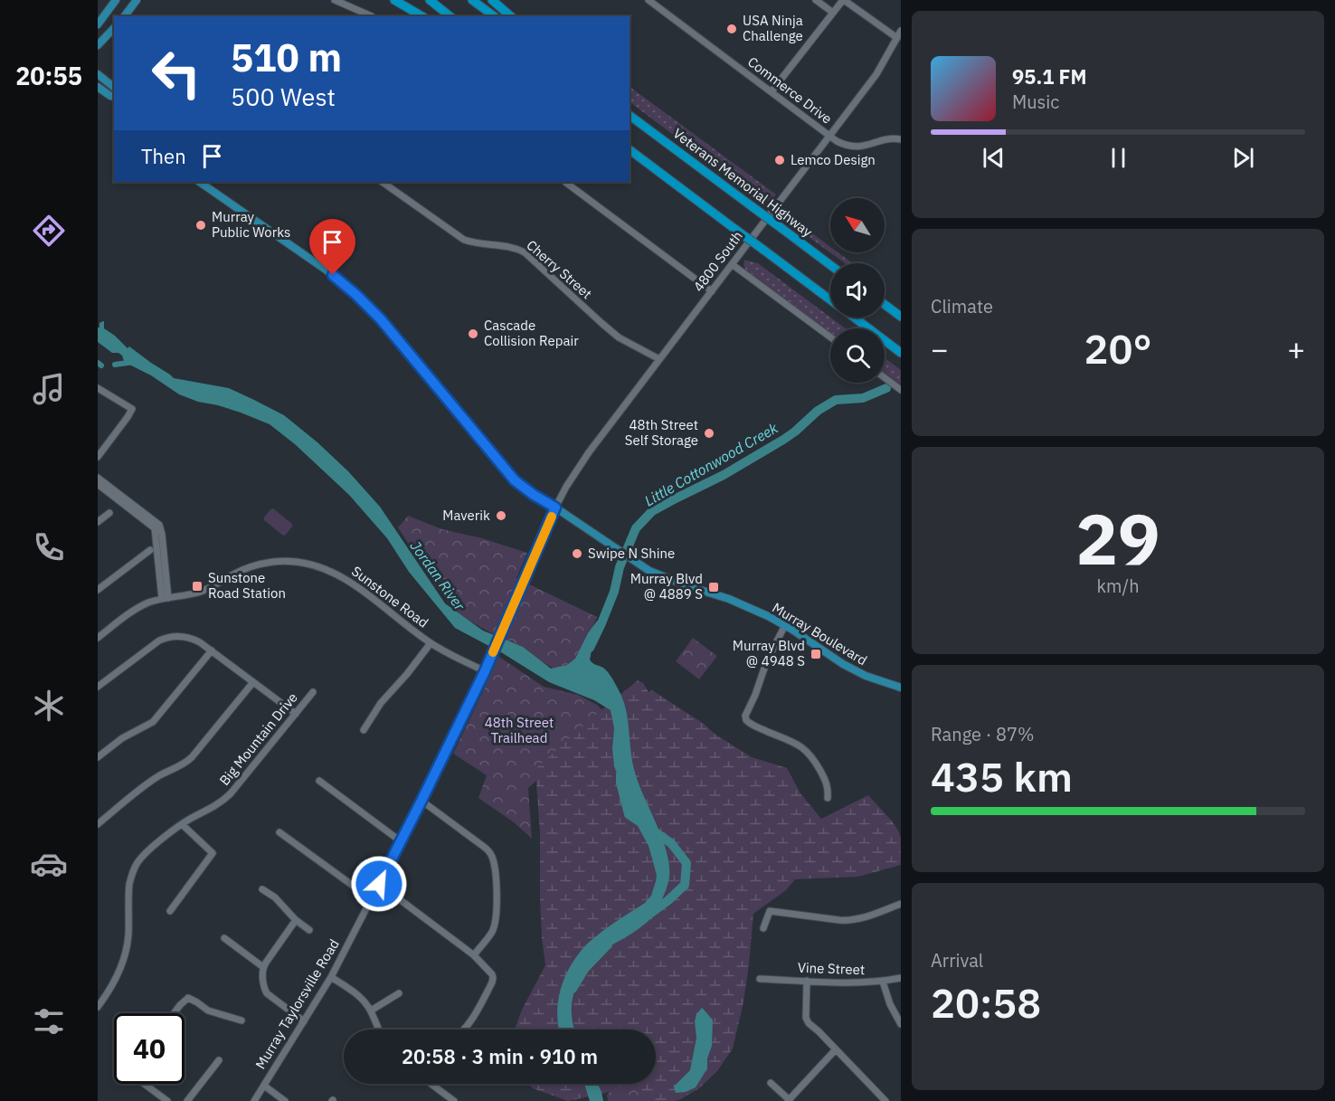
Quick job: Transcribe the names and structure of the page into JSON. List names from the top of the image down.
{
  "streets": {
    "highway": ["Veterans Memorial Highway"],
    "main road": ["Murray Boulevard"],
    "street": [
      "Commerce Drive",
      "4800 South",
      "Cherry Street",
      "Sunstone Road",
      "Big Mountain Drive",
      "Vine Street",
      "Murray Taylorsville Road"
    ]
  },
  "crossings": [
    ["Commerce Drive", "4800 South"],
    ["4800 South", "Cherry Street"],
    ["4800 South", "Murray Boulevard"],
    ["4800 South", "Murray Taylorsville Road"],
    ["Sunstone Road", "Murray Taylorsville Road"],
    ["Murray Boulevard", "Murray Taylorsville Road"]
  ],
  "water": ["Little Cottonwood Creek", "Jordan River"],
  "parks": ["48th Street Trailhead"],
  "places": {
    "other": [
      "USA Ninja Challenge",
      "Lemco Design",
      "Murray Public Works",
      "Cascade Collision Repair",
      "48th Street Self Storage",
      "Maverik",
      "Swipe N Shine"
    ],
    "transit": ["Sunstone Road Station", "Murray Blvd @ 4889 S", "Murray Blvd @ 4948 S"]
  },
  "north": "top left",
  "page": {
    "tabs": "20:55",
    "turn": ["510 m", "500 West"],
    "song": ["95.1 FM", "Music"],
    "then": "Then",
    "tile": [
      "Climate",
      ["29", "km/h"],
      ["Range · 87%", "435 km"],
      ["Arrival", "20:58"]
    ],
    "heat": ["−", "20°", "+"],
    "limit": "40",
    "trip": "20:58 · 3 min · 910 m"
  }
}
